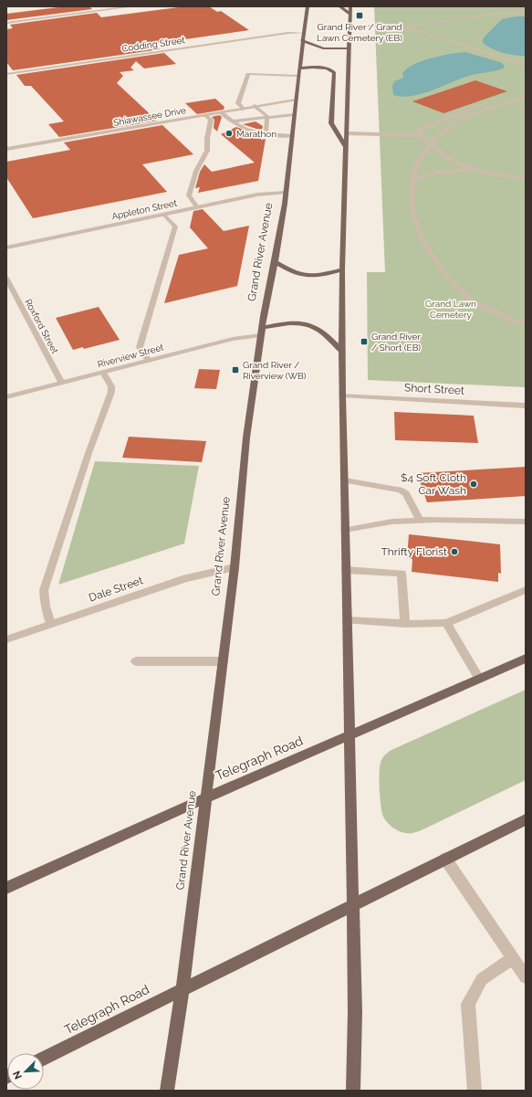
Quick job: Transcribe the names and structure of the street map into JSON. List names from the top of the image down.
{
  "streets": {
    "main road": ["Grand River Avenue", "Telegraph Road"],
    "street": [
      "Codding Street",
      "Shiawassee Drive",
      "Appleton Street",
      "Roxford Street",
      "Riverview Street",
      "Short Street",
      "Dale Street"
    ]
  },
  "crossings": [
    ["Codding Street", "Grand River Avenue"],
    ["Shiawassee Drive", "Grand River Avenue"],
    ["Appleton Street", "Grand River Avenue"],
    ["Grand River Avenue", "Riverview Street"],
    ["Grand River Avenue", "Dale Street"],
    ["Grand River Avenue", "Telegraph Road"],
    ["Roxford Street", "Riverview Street"]
  ],
  "parks": ["Grand Lawn Cemetery"],
  "places": {
    "transit": ["Grand River / Grand Lawn Cemetery (EB)", "Grand River / Short (EB)", "Grand River / Riverview (WB)"],
    "other": ["Marathon", "$4 Soft Cloth Car Wash", "Thrifty Florist"]
  },
  "north": "bottom left"
}
